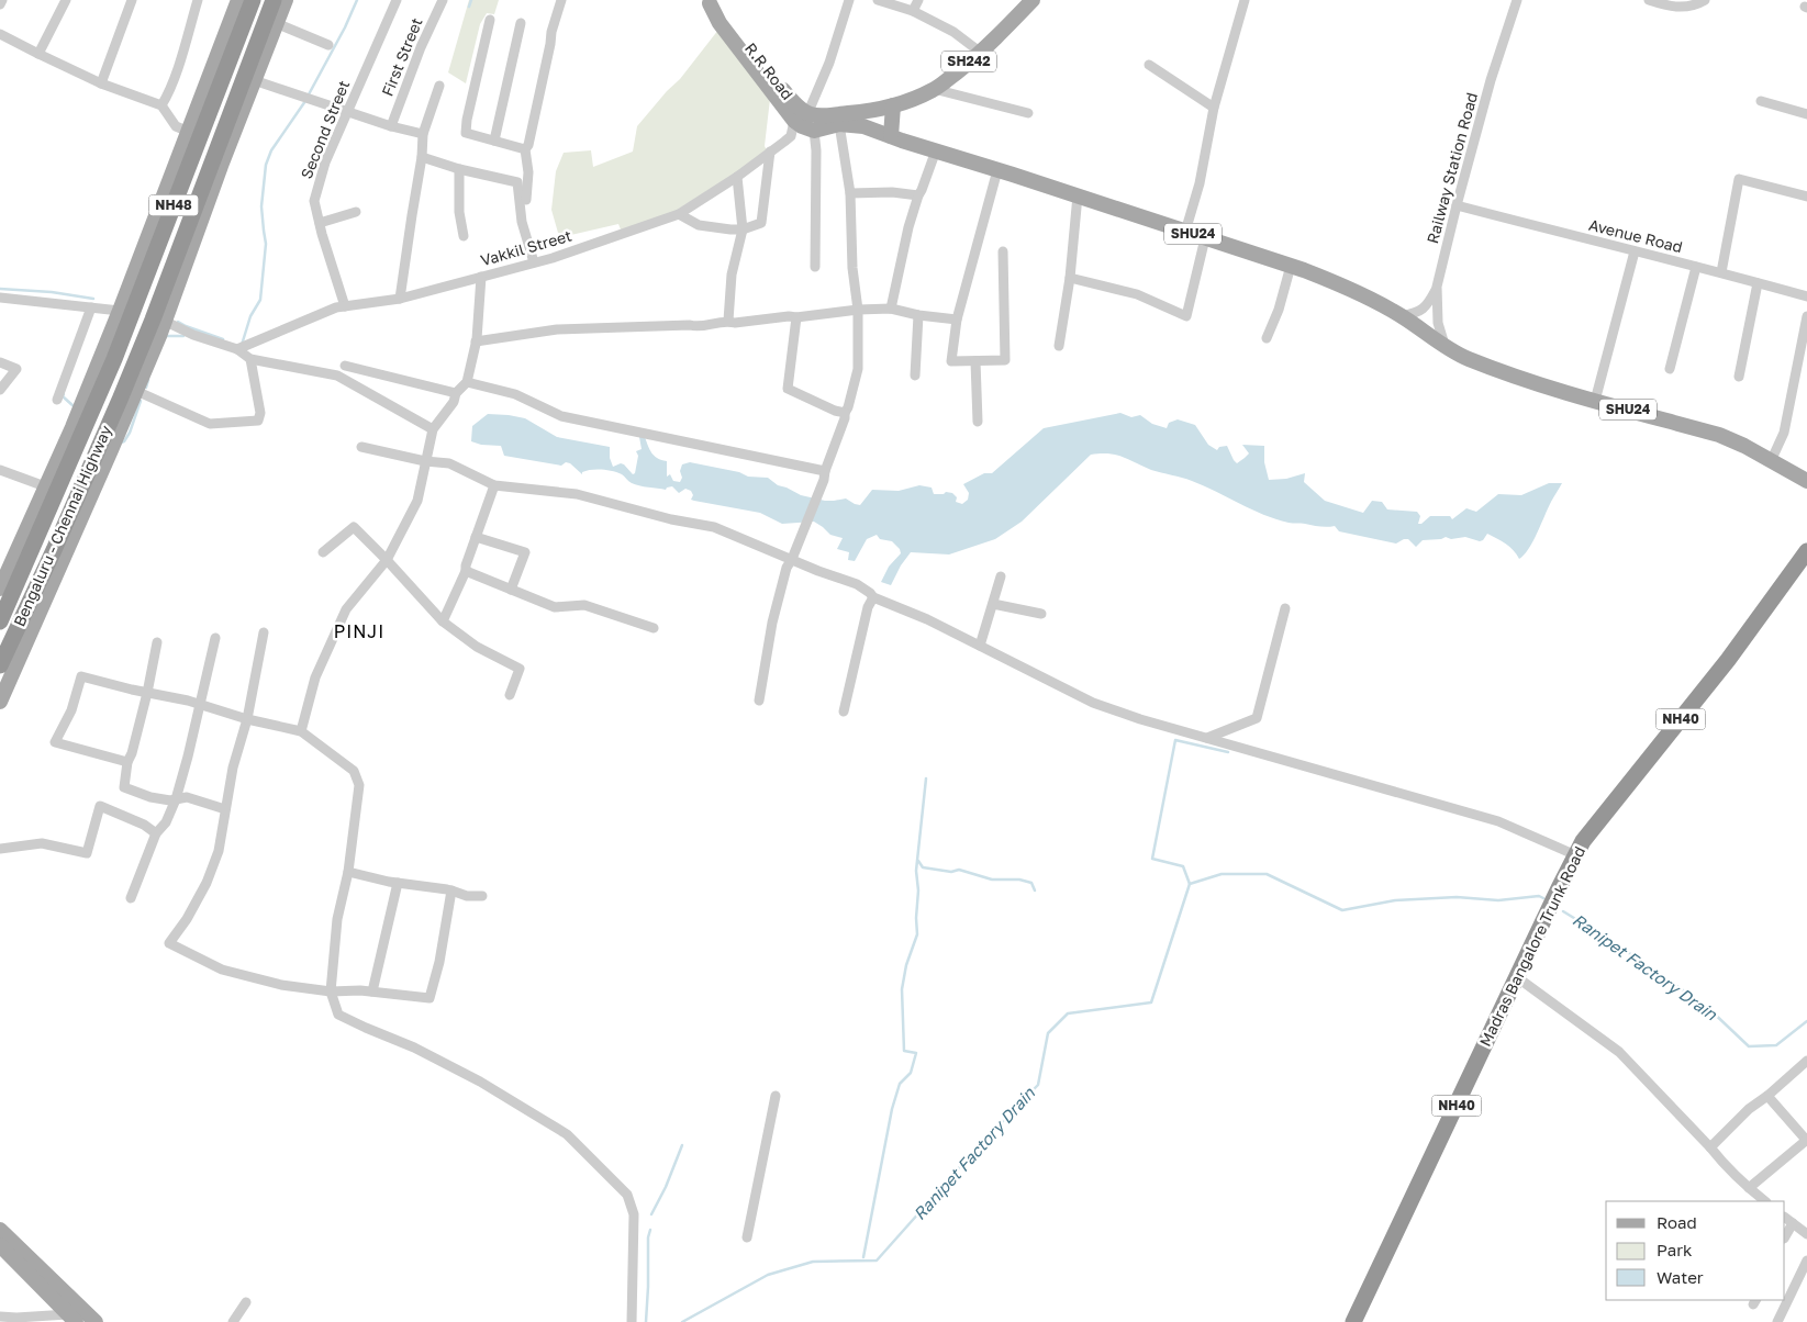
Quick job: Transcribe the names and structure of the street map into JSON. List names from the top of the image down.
{
  "streets": {
    "highway": [
      "NH48",
      "Bengaluru - Chennai Highway",
      "NH40",
      "Madras Bangalore Trunk Road"
    ],
    "main road": ["SH242", "R.R Road", "SHU24"],
    "street": [
      "First Street",
      "Second Street",
      "Railway Station Road",
      "Avenue Road",
      "Vakkil Street"
    ]
  },
  "crossings": [
    ["R.R Road", "SHU24"],
    ["R.R Road", "Vakkil Street"],
    ["Second Street", "Vakkil Street"],
    ["Railway Station Road", "SHU24"],
    ["Railway Station Road", "Avenue Road"],
    ["NH48", "Bengaluru - Chennai Highway"],
    ["NH40", "Madras Bangalore Trunk Road"]
  ],
  "districts": ["PINJI"],
  "water": ["Ranipet Factory Drain"],
  "legend": ["Road", "Park", "Water"]
}
